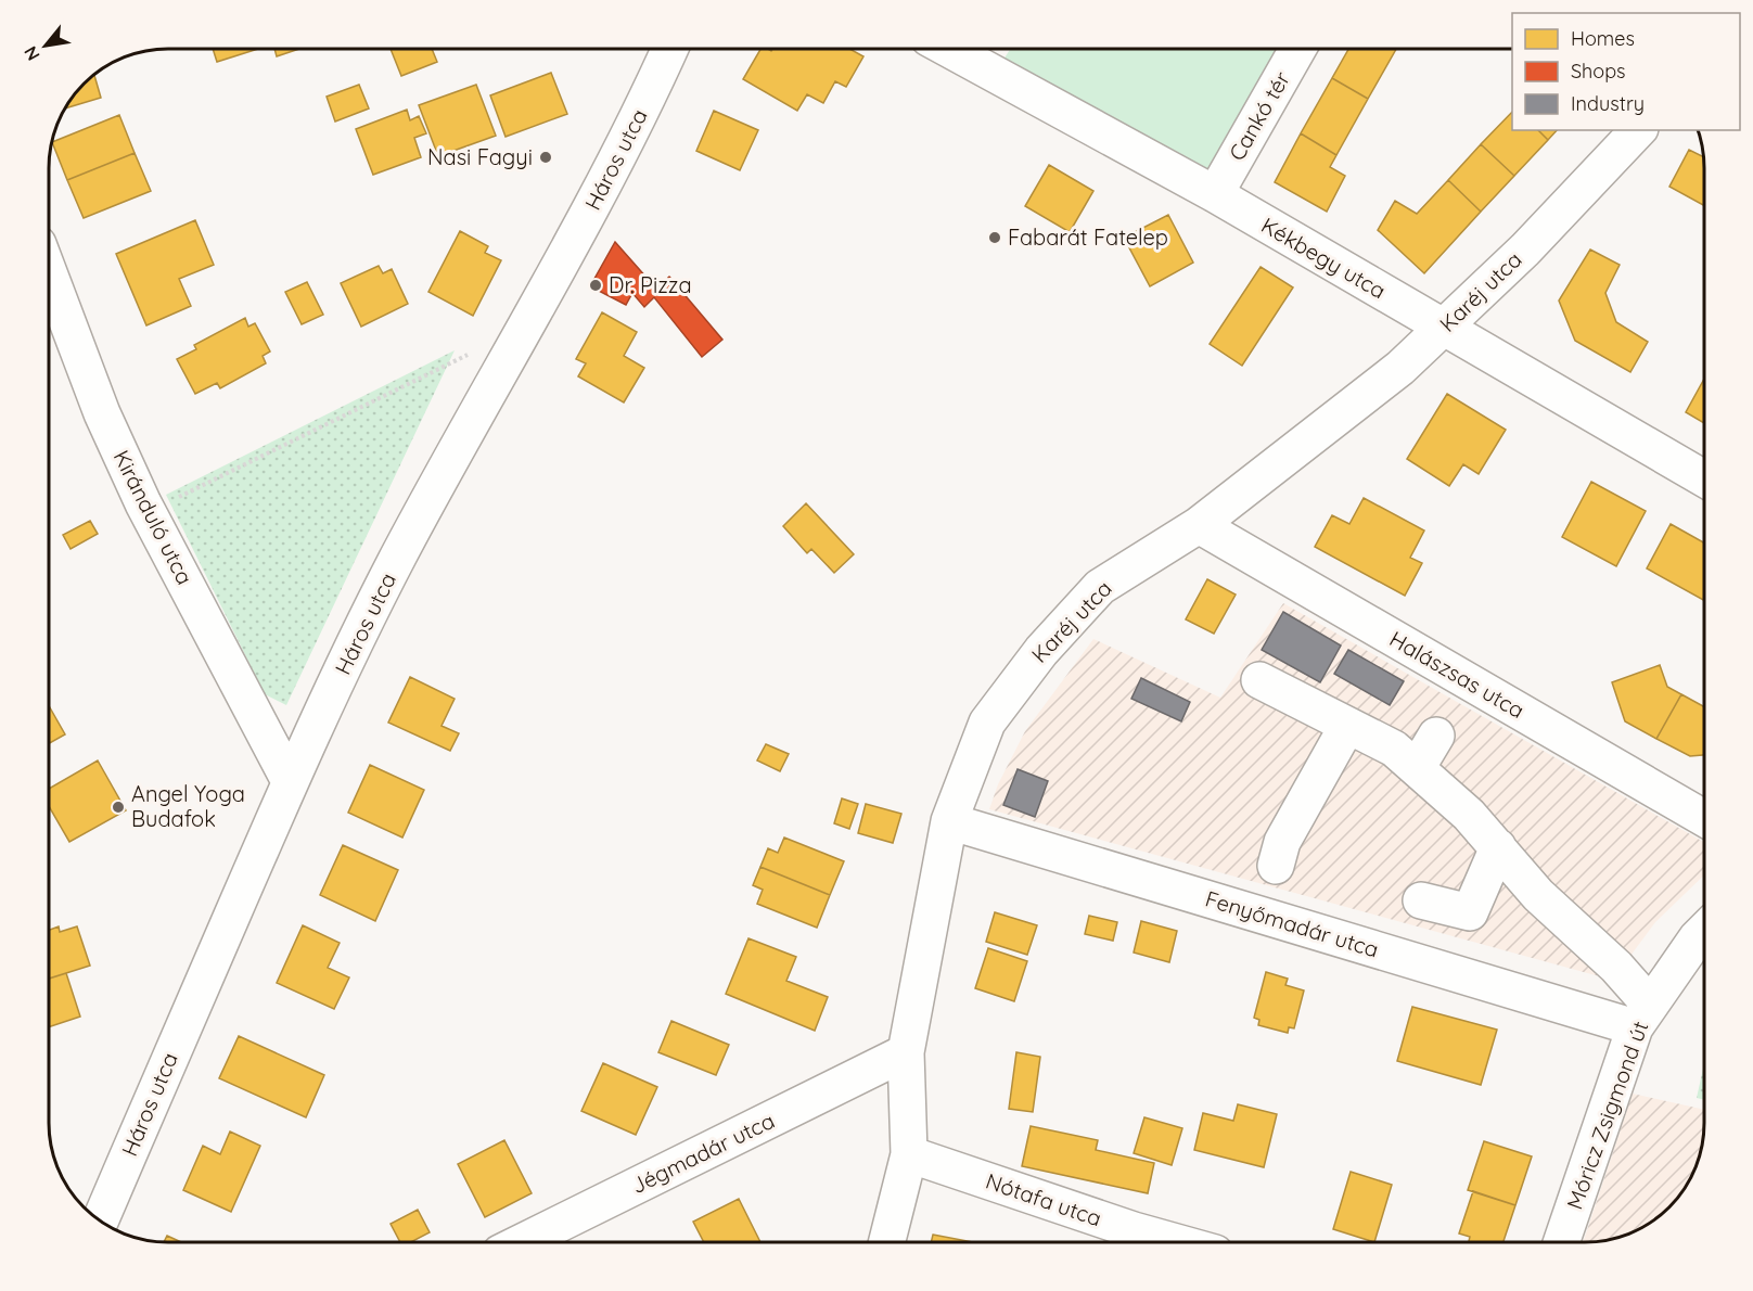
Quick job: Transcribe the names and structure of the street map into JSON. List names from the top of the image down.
{
  "streets": {
    "street": [
      "Cankó tér",
      "Háros utca",
      "Kékbegy utca",
      "Karéj utca",
      "Kiránduló utca",
      "Halászsas utca",
      "Fenyőmadár utca",
      "Móricz Zsigmond út",
      "Jégmadár utca",
      "Nótafa utca"
    ]
  },
  "crossings": [
    ["Cankó tér", "Kékbegy utca"],
    ["Háros utca", "Kiránduló utca"],
    ["Kékbegy utca", "Karéj utca"],
    ["Karéj utca", "Halászsas utca"],
    ["Karéj utca", "Fenyőmadár utca"],
    ["Karéj utca", "Jégmadár utca"],
    ["Karéj utca", "Nótafa utca"],
    ["Fenyőmadár utca", "Móricz Zsigmond út"]
  ],
  "places": [
    "Nasi Fagyi",
    "Fabarát Fatelep",
    "Dr. Pizza",
    "Angel Yoga Budafok"
  ],
  "legend": ["Homes", "Shops", "Industry"],
  "north": "bottom left"
}
